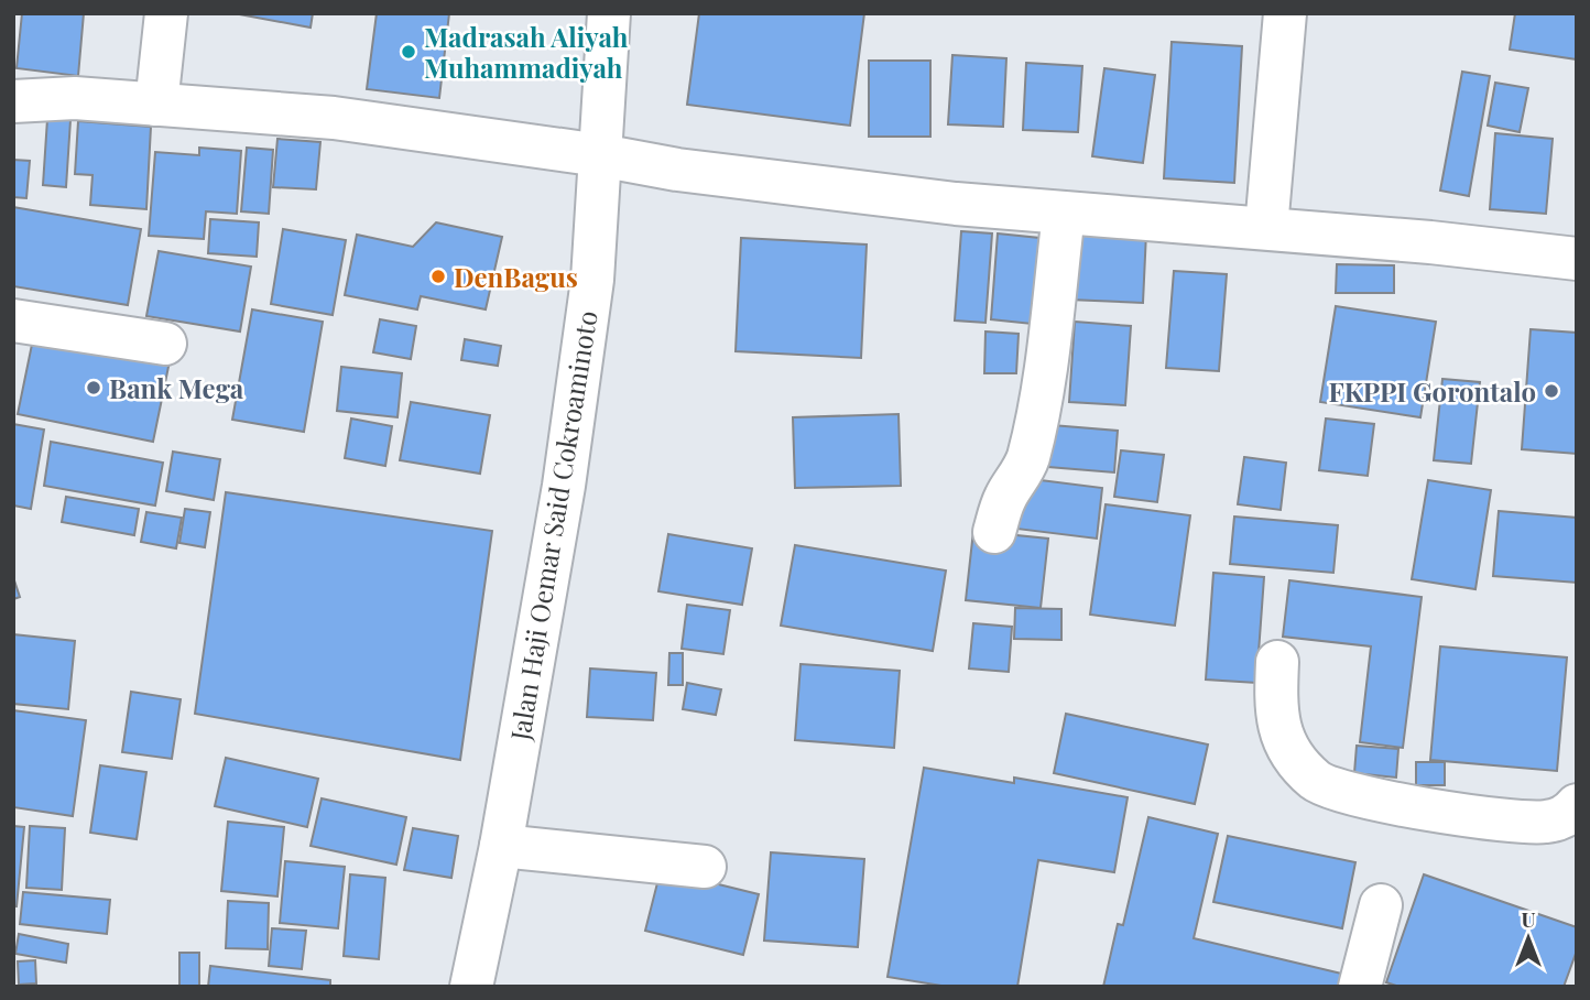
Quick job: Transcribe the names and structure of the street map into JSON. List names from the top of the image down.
{
  "streets": {
    "street": ["Jalan Haji Oemar Said Cokroaminoto"]
  },
  "places": [
    "Madrasah Aliyah Muhammadiyah",
    "DenBagus",
    "Bank Mega",
    "FKPPI Gorontalo"
  ],
  "north": "top"
}
